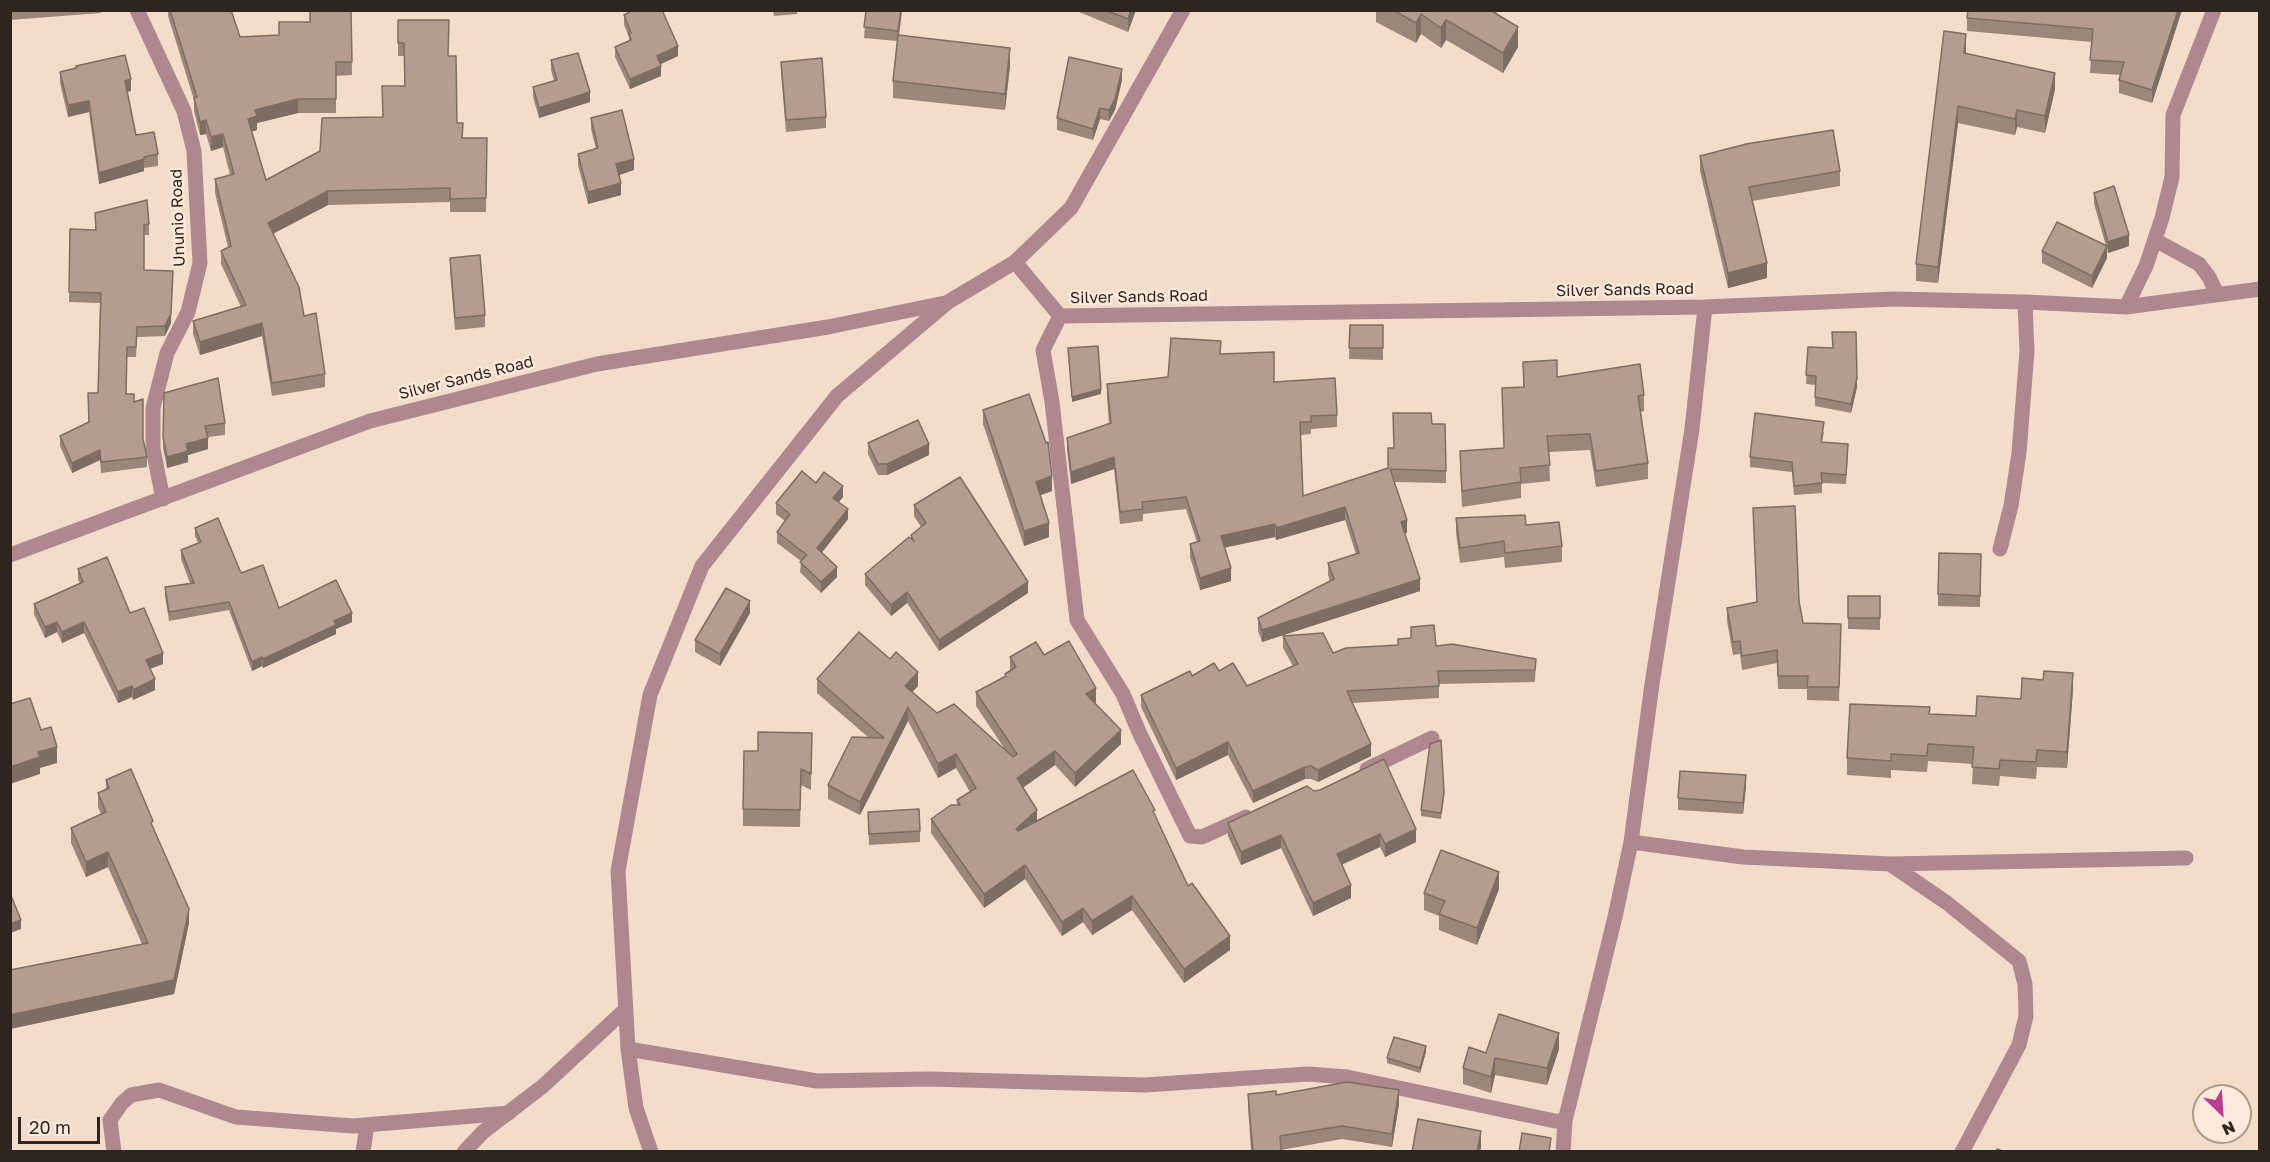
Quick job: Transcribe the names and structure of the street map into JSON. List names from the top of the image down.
{
  "streets": {
    "street": ["Ununio Road", "Silver Sands Road"]
  },
  "crossings": [
    ["Ununio Road", "Silver Sands Road"]
  ],
  "scale_bar": "20 m",
  "north": "bottom right"
}
